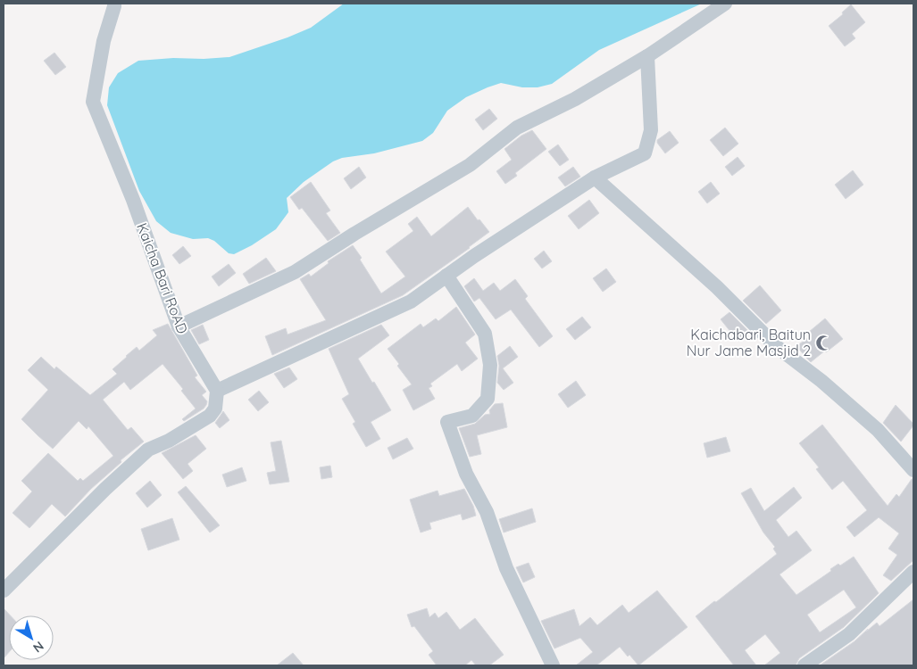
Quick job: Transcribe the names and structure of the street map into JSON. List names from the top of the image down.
{
  "streets": {
    "street": ["Kaicha Bari RoAD"]
  },
  "places": {
    "mosque": ["Kaichabari, Baitun Nur Jame Masjid 2"]
  },
  "north": "bottom right"
}
